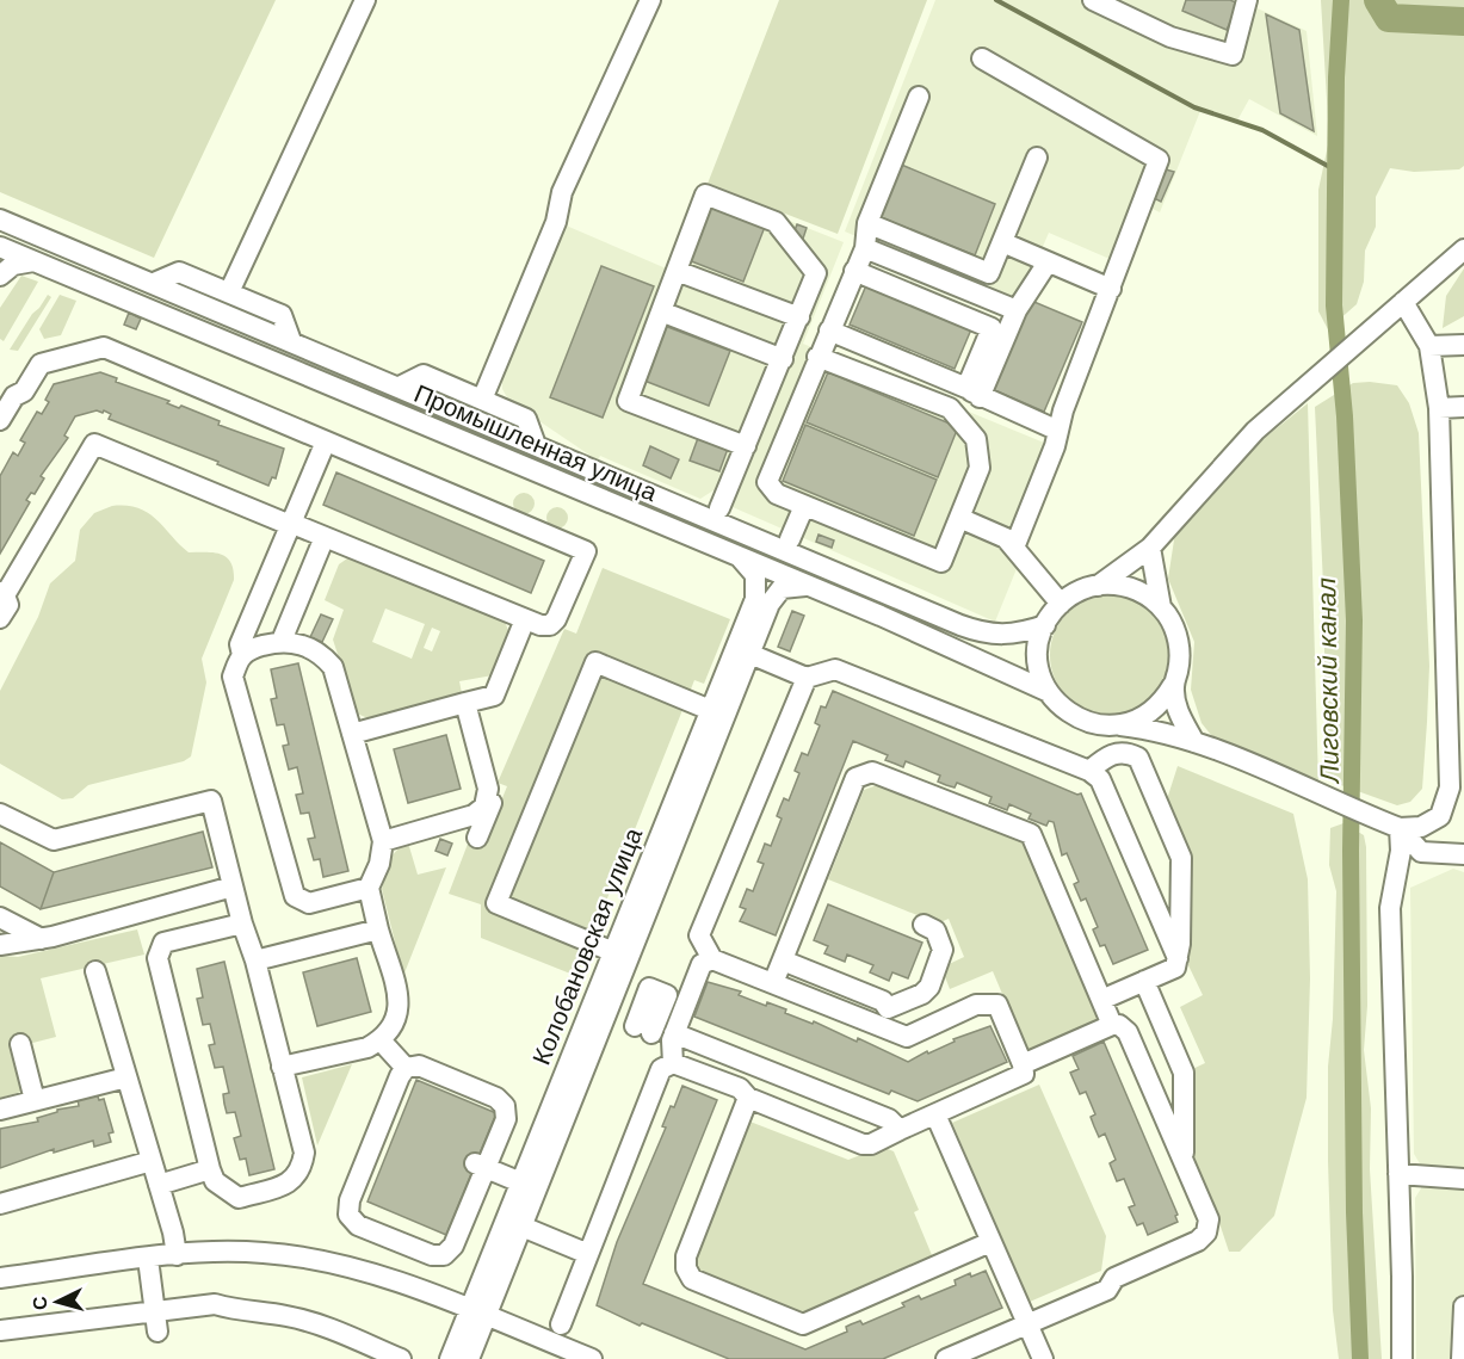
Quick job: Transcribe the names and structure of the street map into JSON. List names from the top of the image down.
{
  "streets": {
    "street": ["Промышленная улица", "Колобановская улица"]
  },
  "crossings": [
    ["Промышленная улица", "Колобановская улица"]
  ],
  "water": ["Лиговский канал"],
  "north": "left"
}
